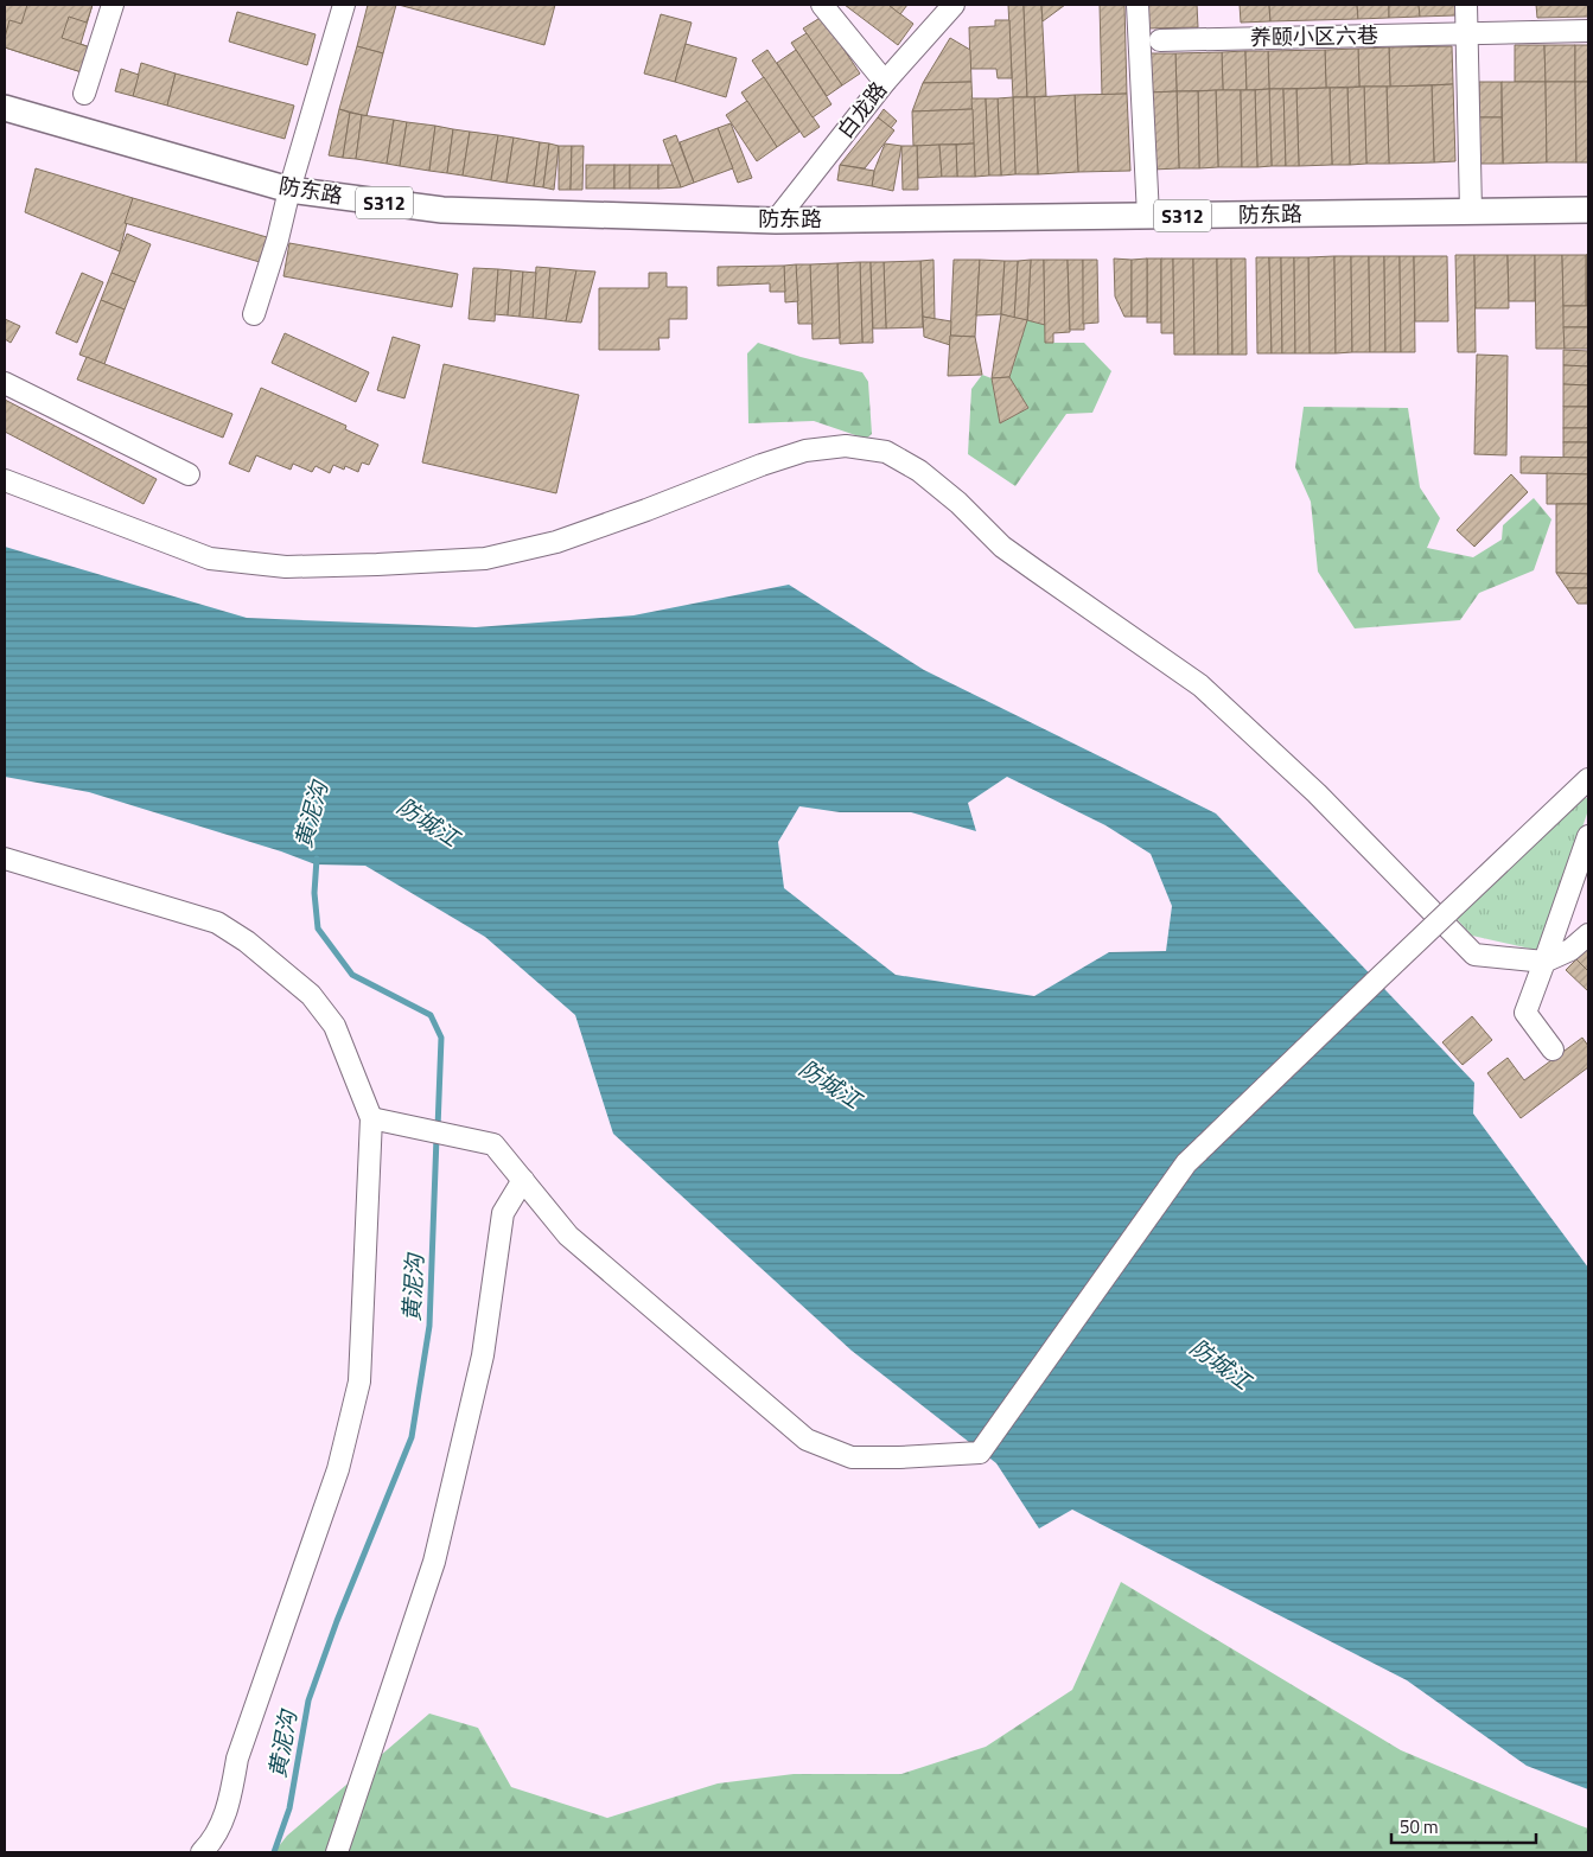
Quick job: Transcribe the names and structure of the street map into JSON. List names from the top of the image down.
{
  "streets": {
    "main road": ["防东路", "S312"],
    "street": ["养颐小区六巷", "白龙路"]
  },
  "crossings": [
    ["白龙路", "防东路"]
  ],
  "water": ["黄泥沟", "防城江"],
  "scale_bar": "50 m"
}
